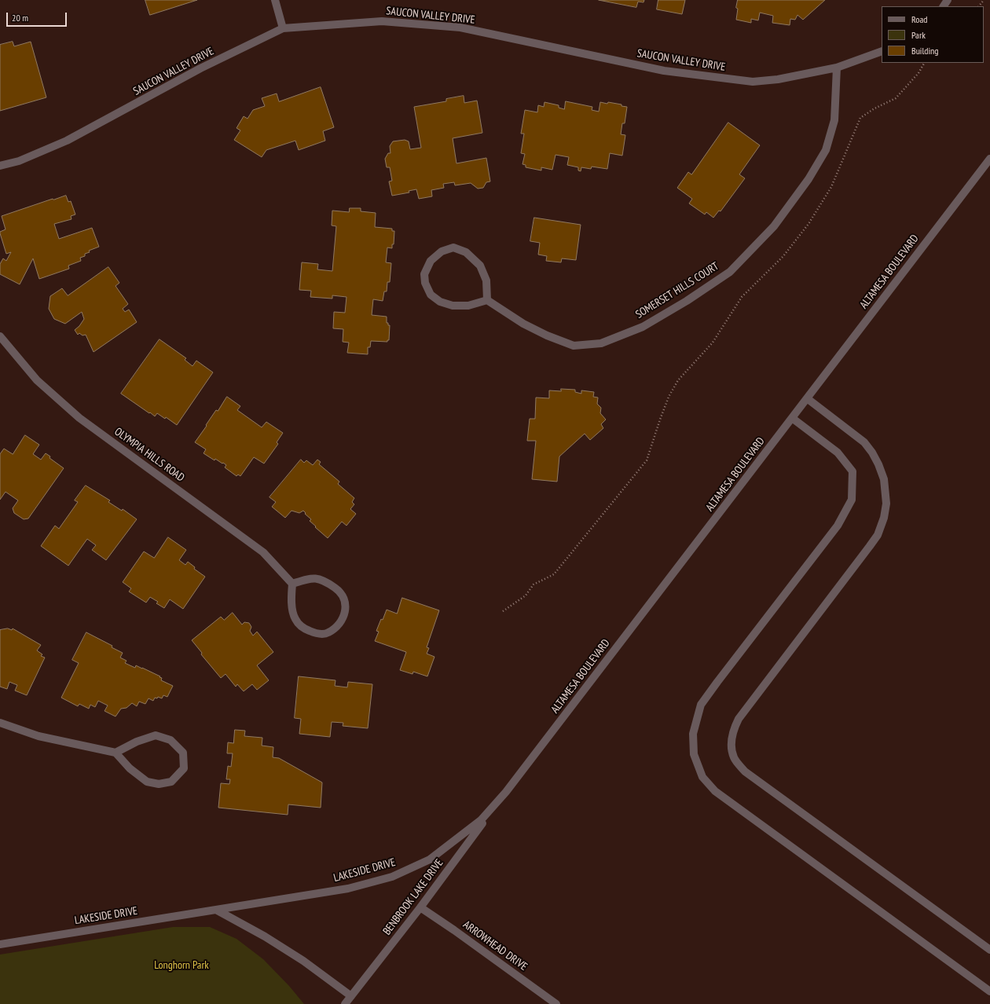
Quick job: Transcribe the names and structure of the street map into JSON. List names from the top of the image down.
{
  "streets": {
    "street": [
      "SAUCON VALLEY DRIVE",
      "ALTAMESA BOULEVARD",
      "SOMERSET HILLS COURT",
      "OLYMPIA HILLS ROAD",
      "LAKESIDE DRIVE",
      "BENBROOK LAKE DRIVE",
      "ARROWHEAD DRIVE"
    ]
  },
  "crossings": [
    ["SAUCON VALLEY DRIVE", "SOMERSET HILLS COURT"],
    ["ALTAMESA BOULEVARD", "LAKESIDE DRIVE"],
    ["ALTAMESA BOULEVARD", "BENBROOK LAKE DRIVE"],
    ["LAKESIDE DRIVE", "BENBROOK LAKE DRIVE"],
    ["BENBROOK LAKE DRIVE", "ARROWHEAD DRIVE"]
  ],
  "parks": ["Longhorn Park"],
  "legend": ["Road", "Park", "Building"],
  "scale_bar": "20 m"
}
